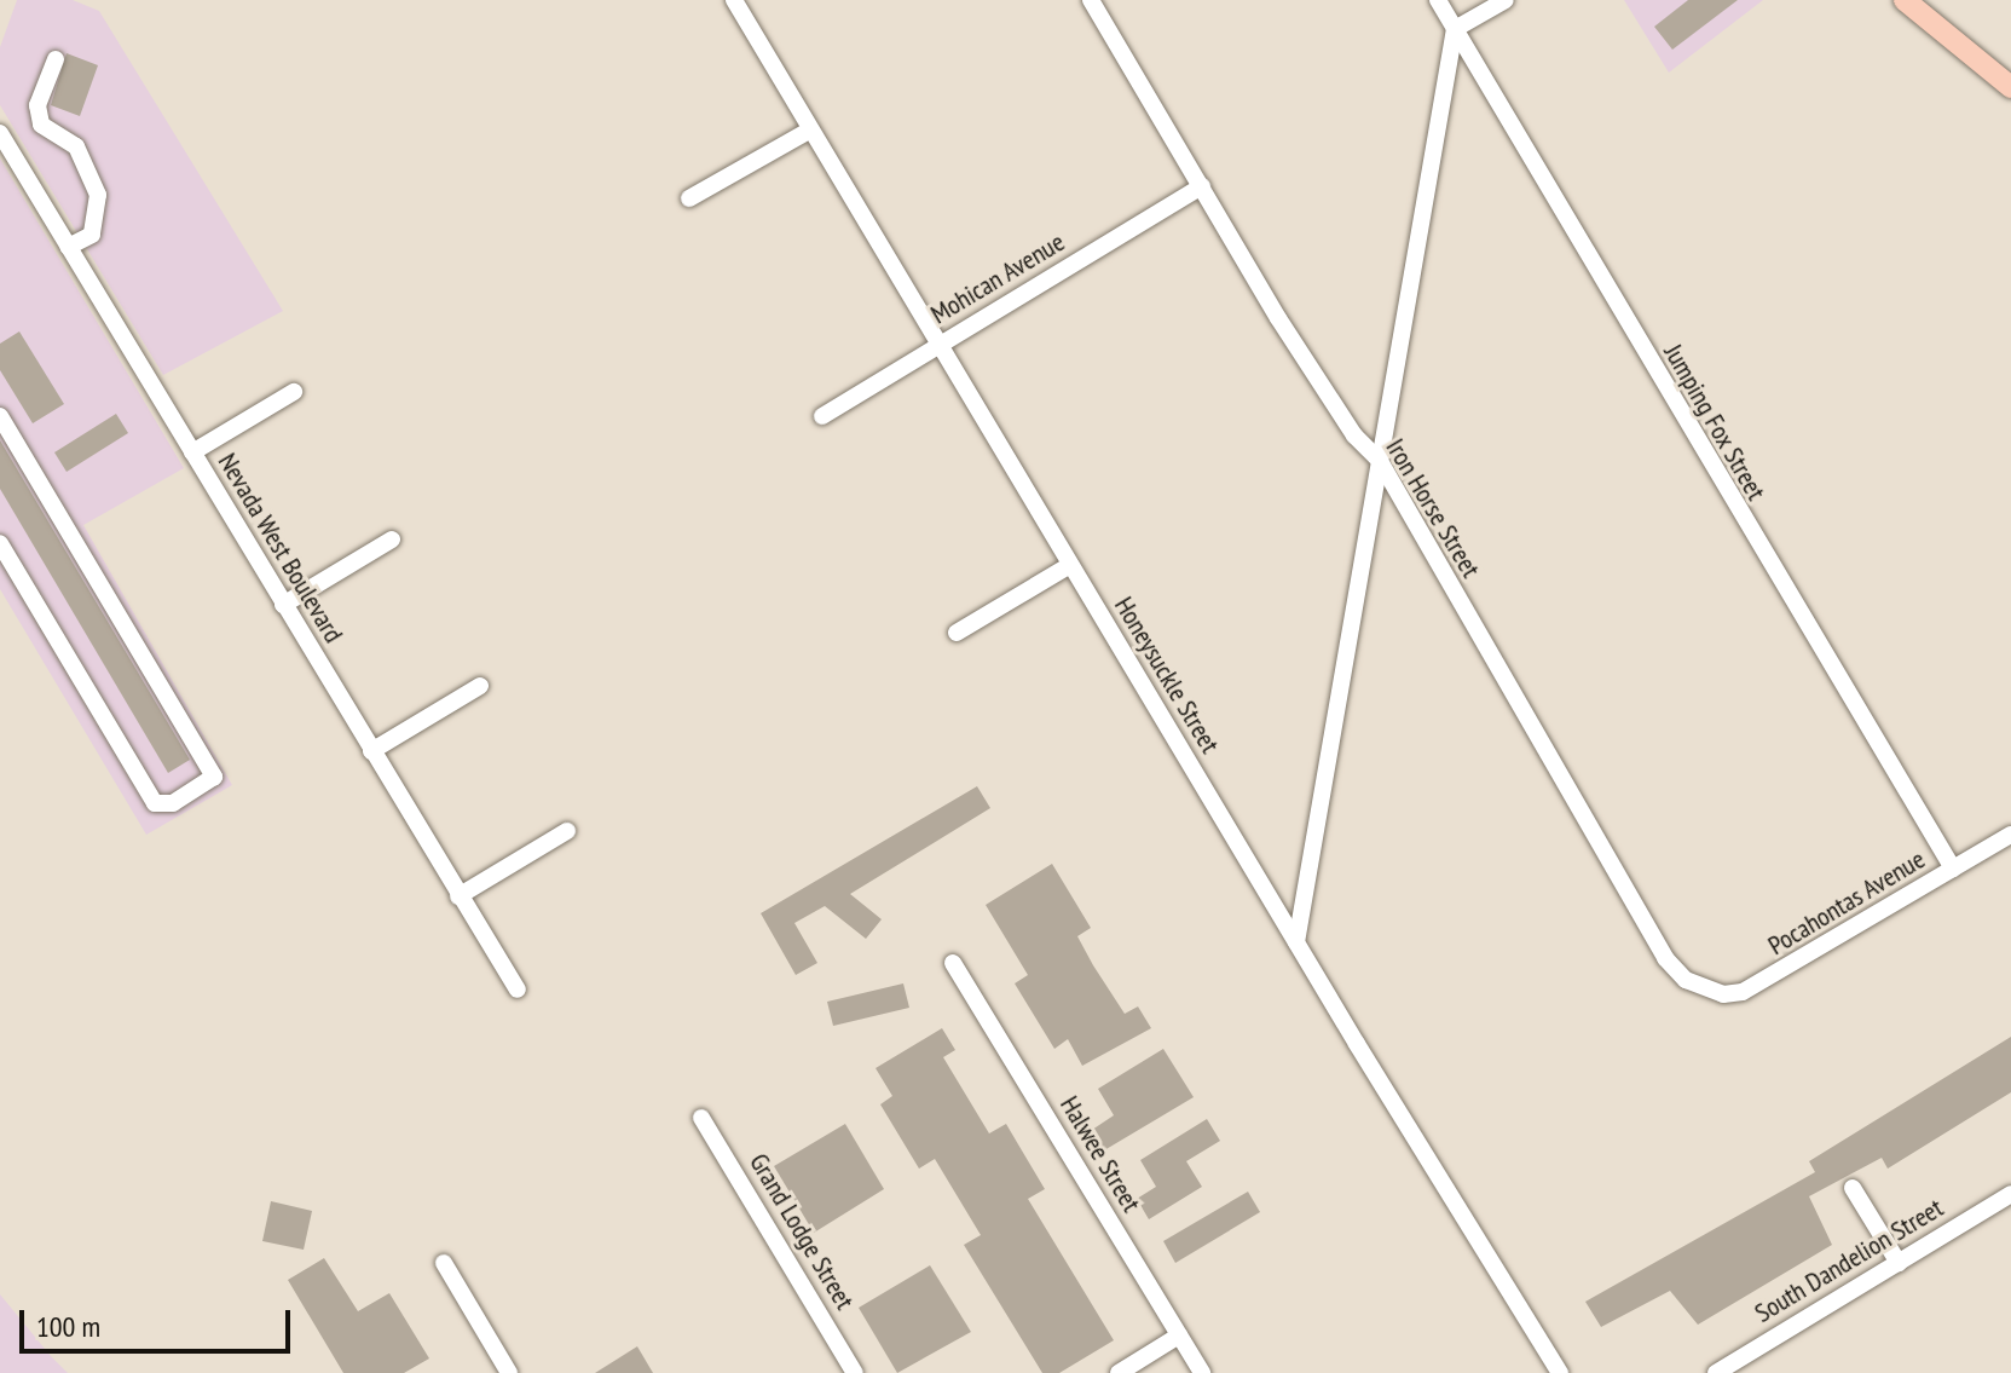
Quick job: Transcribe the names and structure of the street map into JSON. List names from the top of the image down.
{
  "streets": {
    "street": [
      "Mohican Avenue",
      "Jumping Fox Street",
      "Iron Horse Street",
      "Nevada West Boulevard",
      "Honeysuckle Street",
      "Pocahontas Avenue",
      "Halwee Street",
      "Grand Lodge Street",
      "South Dandelion Street"
    ]
  },
  "crossings": [
    ["Mohican Avenue", "Iron Horse Street"],
    ["Mohican Avenue", "Honeysuckle Street"],
    ["Jumping Fox Street", "Pocahontas Avenue"],
    ["Iron Horse Street", "Pocahontas Avenue"]
  ],
  "scale_bar": "100 m"
}
